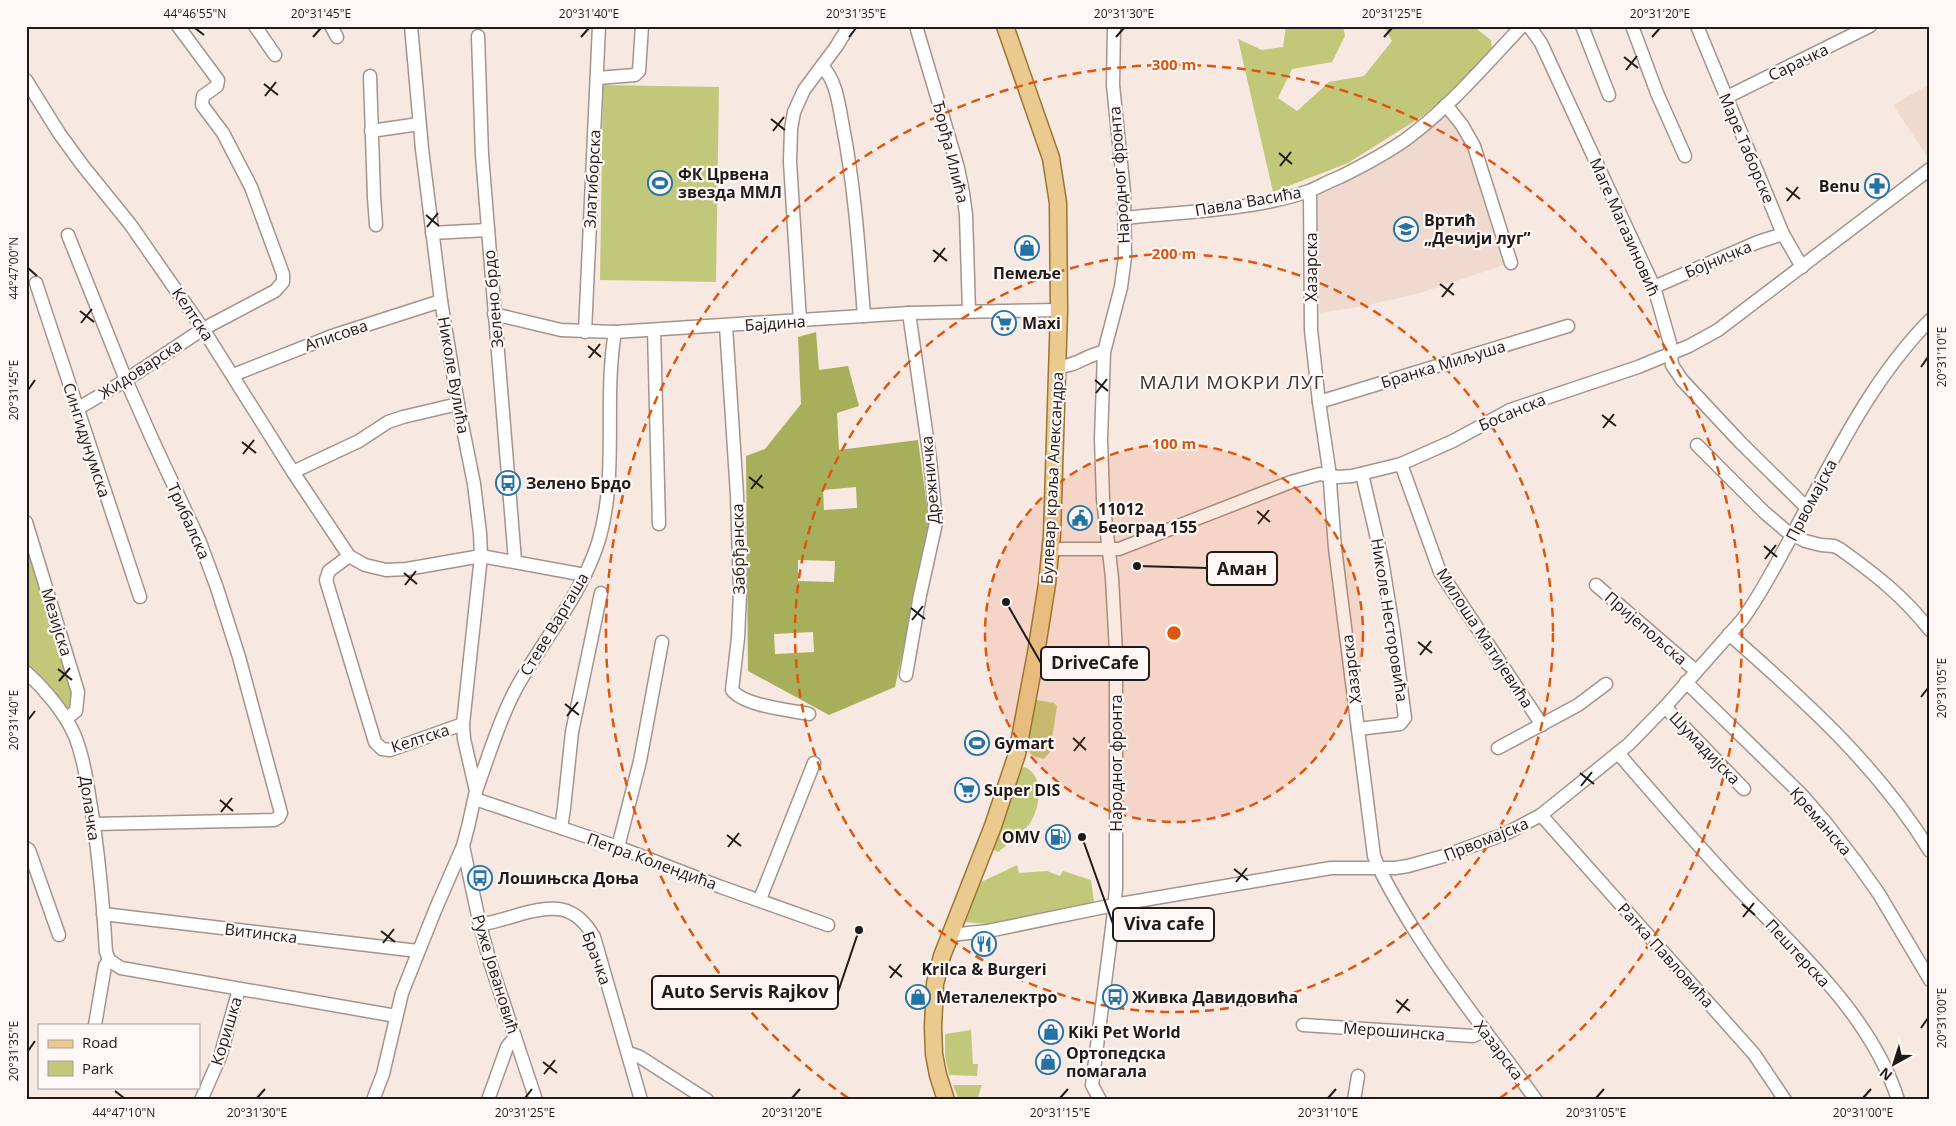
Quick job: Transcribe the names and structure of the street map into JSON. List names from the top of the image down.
{
  "streets": {
    "main road": ["Булевар краља Александра"],
    "street": [
      "Сарачка",
      "Маре Таборске",
      "Ђорђа Илића",
      "Народног фронта",
      "Златиборска",
      "Павла Васића",
      "Маге Магазиновић",
      "Бојничка",
      "Хазарска",
      "Зелено брдо",
      "Келтска",
      "Бајдина",
      "Аписова",
      "Бранка Миљуша",
      "Жидоварска",
      "Николе Вулића",
      "Босанска",
      "Сингидунумска",
      "Дрежничка",
      "Првомајска",
      "Трибалска",
      "Забрђанска",
      "Николе Несторовића",
      "Мезијска",
      "Стеве Варгаша",
      "Пријепољска",
      "Милоша Матијевића",
      "Шумадијска",
      "Долачка",
      "Креманска",
      "Петра Колендића",
      "Витинска",
      "Пештерска",
      "Ратка Павловића",
      "Брачка",
      "Руже Јовановић",
      "Коришка",
      "Мерошинска"
    ]
  },
  "crossings": [
    ["Сарачка", "Маре Таборске"],
    ["Маре Таборске", "Бојничка"],
    ["Маре Таборске", "Босанска"],
    ["Ђорђа Илића", "Бајдина"],
    ["Народног фронта", "Павла Васића"],
    ["Народног фронта", "Босанска"],
    ["Народног фронта", "Првомајска"],
    ["Златиборска", "Бајдина"],
    ["Павла Васића", "Хазарска"],
    ["Маге Магазиновић", "Бојничка"],
    ["Маге Магазиновић", "Босанска"],
    ["Маге Магазиновић", "Првомајска"],
    ["Хазарска", "Бранка Миљуша"],
    ["Хазарска", "Босанска"],
    ["Хазарска", "Првомајска"],
    ["Хазарска", "Николе Несторовића"],
    ["Хазарска", "Мерошинска"],
    ["Зелено брдо", "Бајдина"],
    ["Келтска", "Аписова"],
    ["Келтска", "Жидоварска"],
    ["Келтска", "Николе Вулића"],
    ["Келтска", "Стеве Варгаша"],
    ["Келтска", "Петра Колендића"],
    ["Келтска", "Витинска"],
    ["Келтска", "Руже Јовановић"],
    ["Бајдина", "Булевар краља Александра"],
    ["Бајдина", "Дрежничка"],
    ["Бајдина", "Забрђанска"],
    ["Бајдина", "Стеве Варгаша"],
    ["Аписова", "Николе Вулића"],
    ["Жидоварска", "Сингидунумска"],
    ["Жидоварска", "Трибалска"],
    ["Босанска", "Булевар краља Александра"],
    ["Босанска", "Николе Несторовића"],
    ["Босанска", "Милоша Матијевића"],
    ["Булевар краља Александра", "Првомајска"],
    ["Првомајска", "Пријепољска"],
    ["Првомајска", "Шумадијска"],
    ["Првомајска", "Креманска"],
    ["Првомајска", "Пештерска"],
    ["Првомајска", "Ратка Павловића"],
    ["Трибалска", "Долачка"],
    ["Мезијска", "Долачка"],
    ["Стеве Варгаша", "Петра Колендића"],
    ["Долачка", "Витинска"],
    ["Брачка", "Руже Јовановић"]
  ],
  "districts": ["МАЛИ МОКРИ ЛУГ"],
  "places": {
    "sports": ["ФК Црвена звезда ММЛ", "Gymart"],
    "pharmacy": ["Benu"],
    "school or university": ["Вртић „Дечији луг”"],
    "shop": [
      "Пемеље",
      "Металелектро",
      "Kiki Pet World",
      "Ортопедска помагала"
    ],
    "supermarket": ["Maxi", "Super DIS"],
    "bus stop": ["Зелено Брдо", "Лошињска Доња", "Живка Давидовића"],
    "public building": ["11012 Београд 155"],
    "other": [
      "Аман",
      "DriveCafe",
      "Viva cafe",
      "Auto Servis Rajkov"
    ],
    "fuel station": ["OMV"],
    "restaurant": ["Krilca & Burgeri"]
  },
  "legend": ["Road", "Park"],
  "north": "bottom left",
  "coordinates": [
    "44°46'55\"N",
    "20°31'45\"E",
    "20°31'40\"E",
    "20°31'35\"E",
    "20°31'30\"E",
    "20°31'25\"E",
    "20°31'20\"E",
    "44°47'00\"N",
    "20°31'10\"E",
    "20°31'05\"E",
    "20°31'00\"E",
    "44°47'10\"N",
    "20°31'15\"E"
  ],
  "rings": ["300 m", "200 m", "100 m"]
}
